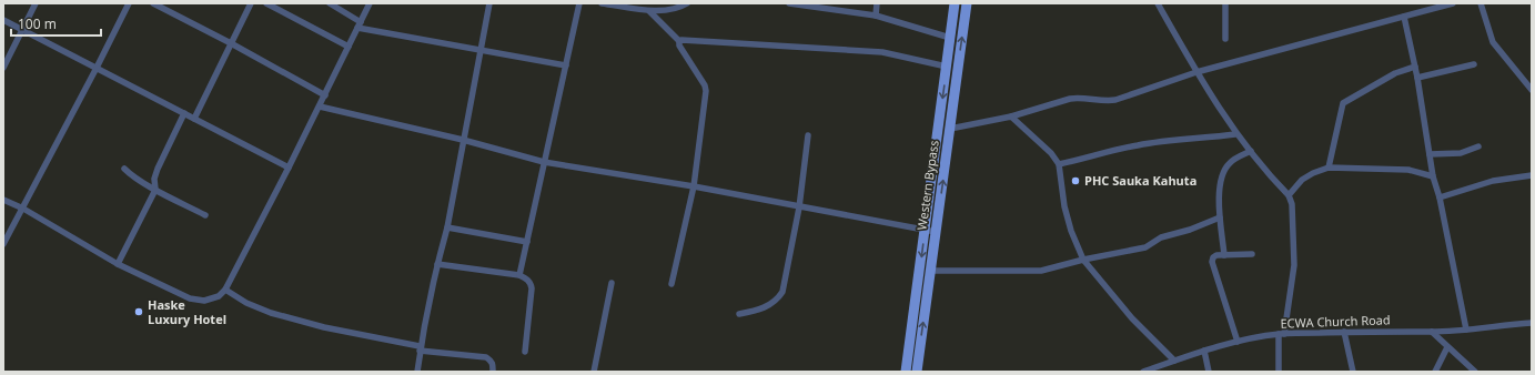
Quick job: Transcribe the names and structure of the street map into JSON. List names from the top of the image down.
{
  "streets": {
    "main road": ["Western Bypass"],
    "street": ["ECWA Church Road"]
  },
  "places": ["PHC Sauka Kahuta", "Haske Luxury Hotel"],
  "scale_bar": "100 m"
}
